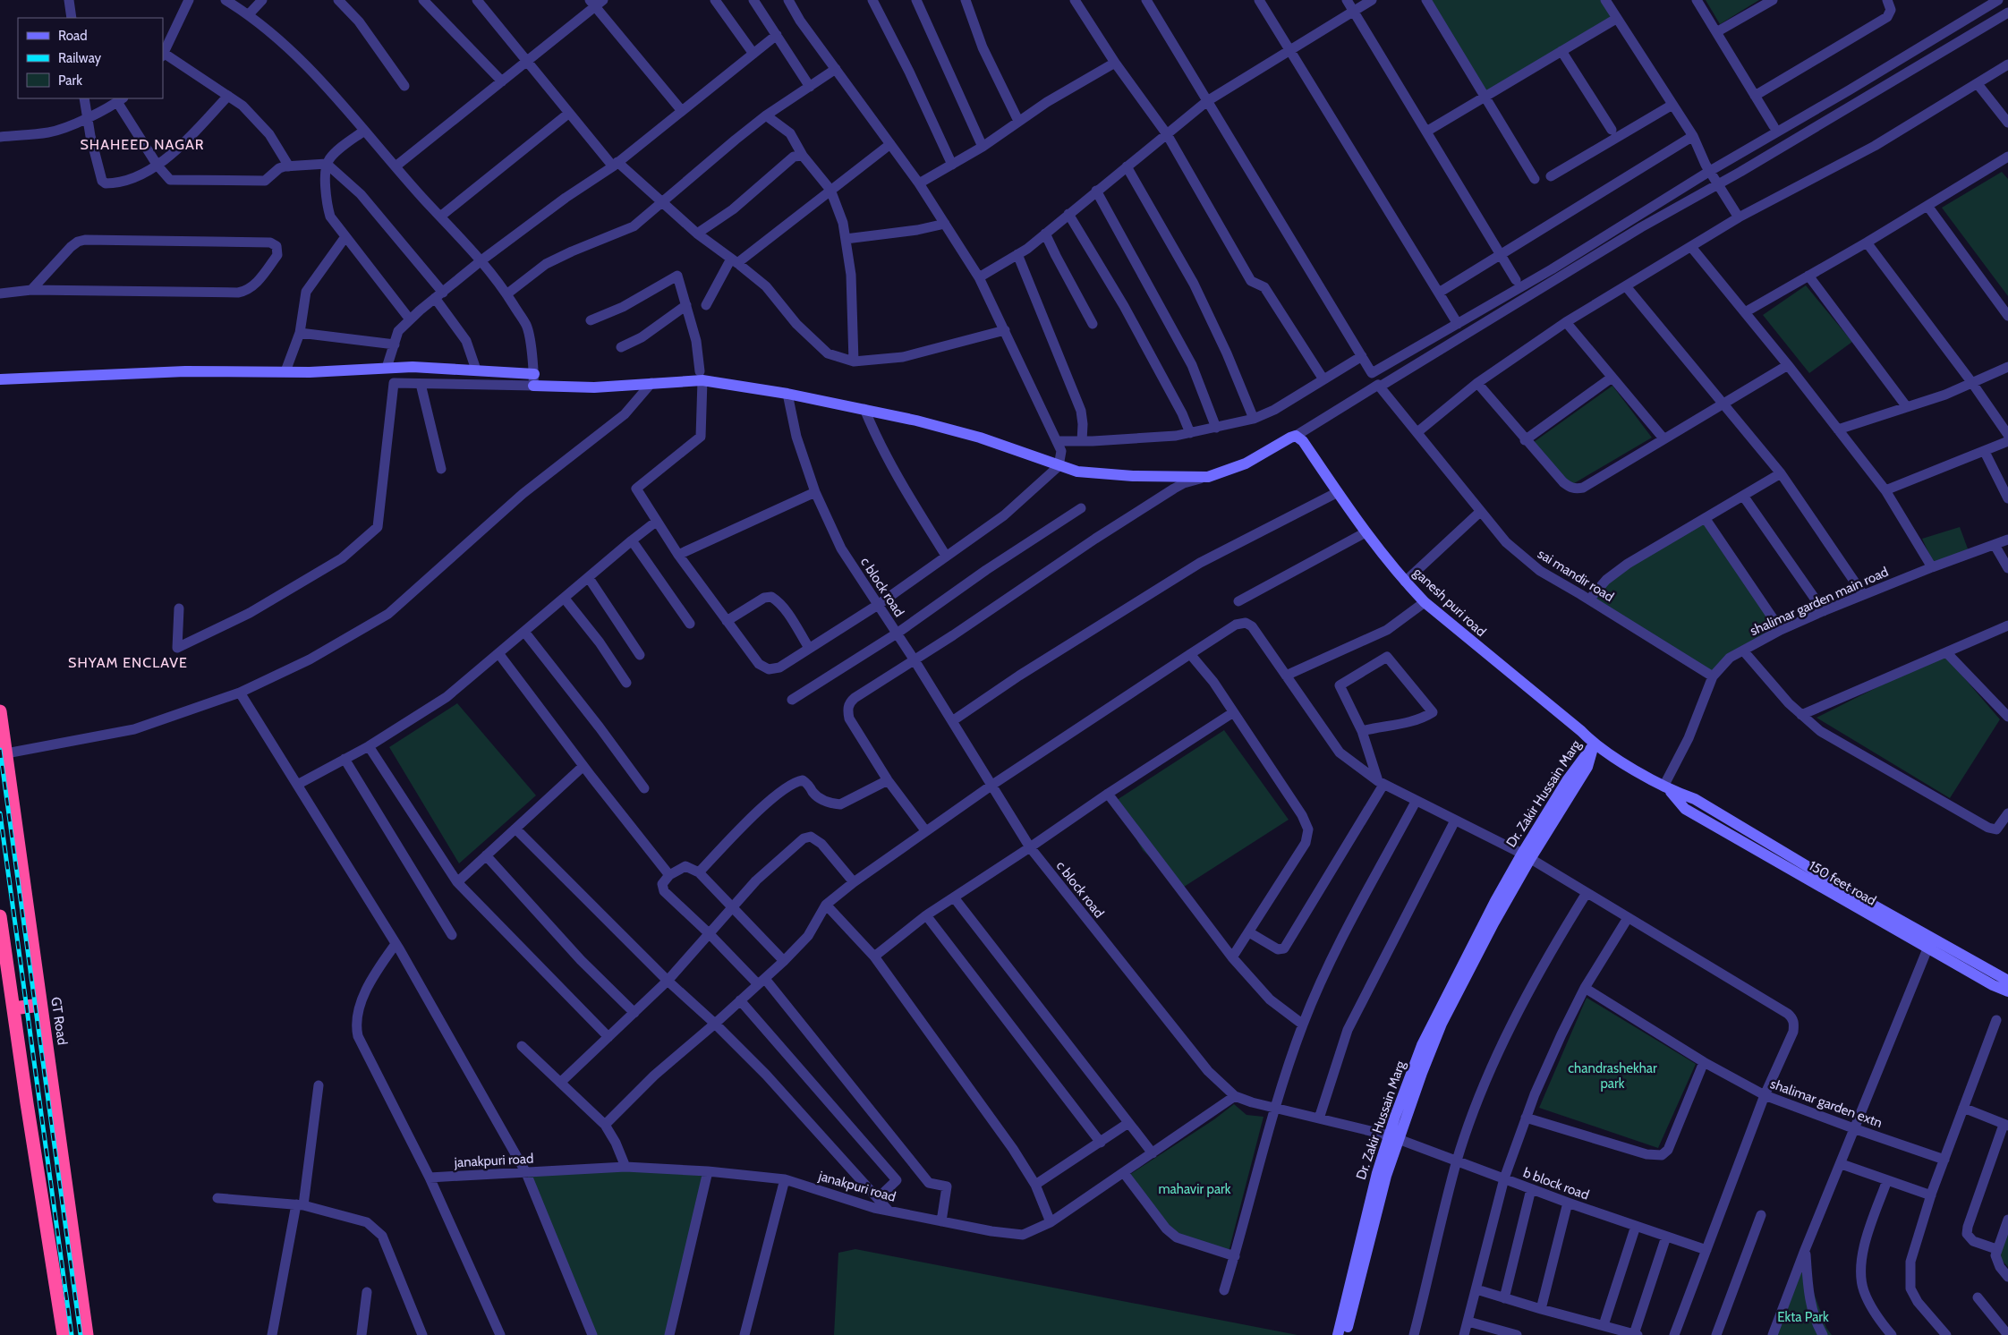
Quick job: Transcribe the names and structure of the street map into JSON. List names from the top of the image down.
{
  "streets": {
    "highway": ["GT Road"],
    "street": [
      "sai mandir road",
      "c block road",
      "shalimar garden main road",
      "ganesh puri road",
      "Dr. Zakir Hussain Marg",
      "150 feet road",
      "shalimar garden extn",
      "janakpuri road",
      "b block road"
    ]
  },
  "crossings": [
    ["sai mandir road", "shalimar garden main road"],
    ["c block road", "Dr. Zakir Hussain Marg"],
    ["c block road", "janakpuri road"],
    ["c block road", "b block road"],
    ["shalimar garden main road", "150 feet road"],
    ["ganesh puri road", "Dr. Zakir Hussain Marg"],
    ["ganesh puri road", "150 feet road"],
    ["Dr. Zakir Hussain Marg", "150 feet road"],
    ["Dr. Zakir Hussain Marg", "b block road"]
  ],
  "districts": ["SHAHEED NAGAR", "SHYAM ENCLAVE"],
  "parks": ["chandrashekhar park", "mahavir park", "Ekta Park"],
  "legend": ["Road", "Railway", "Park"]
}
